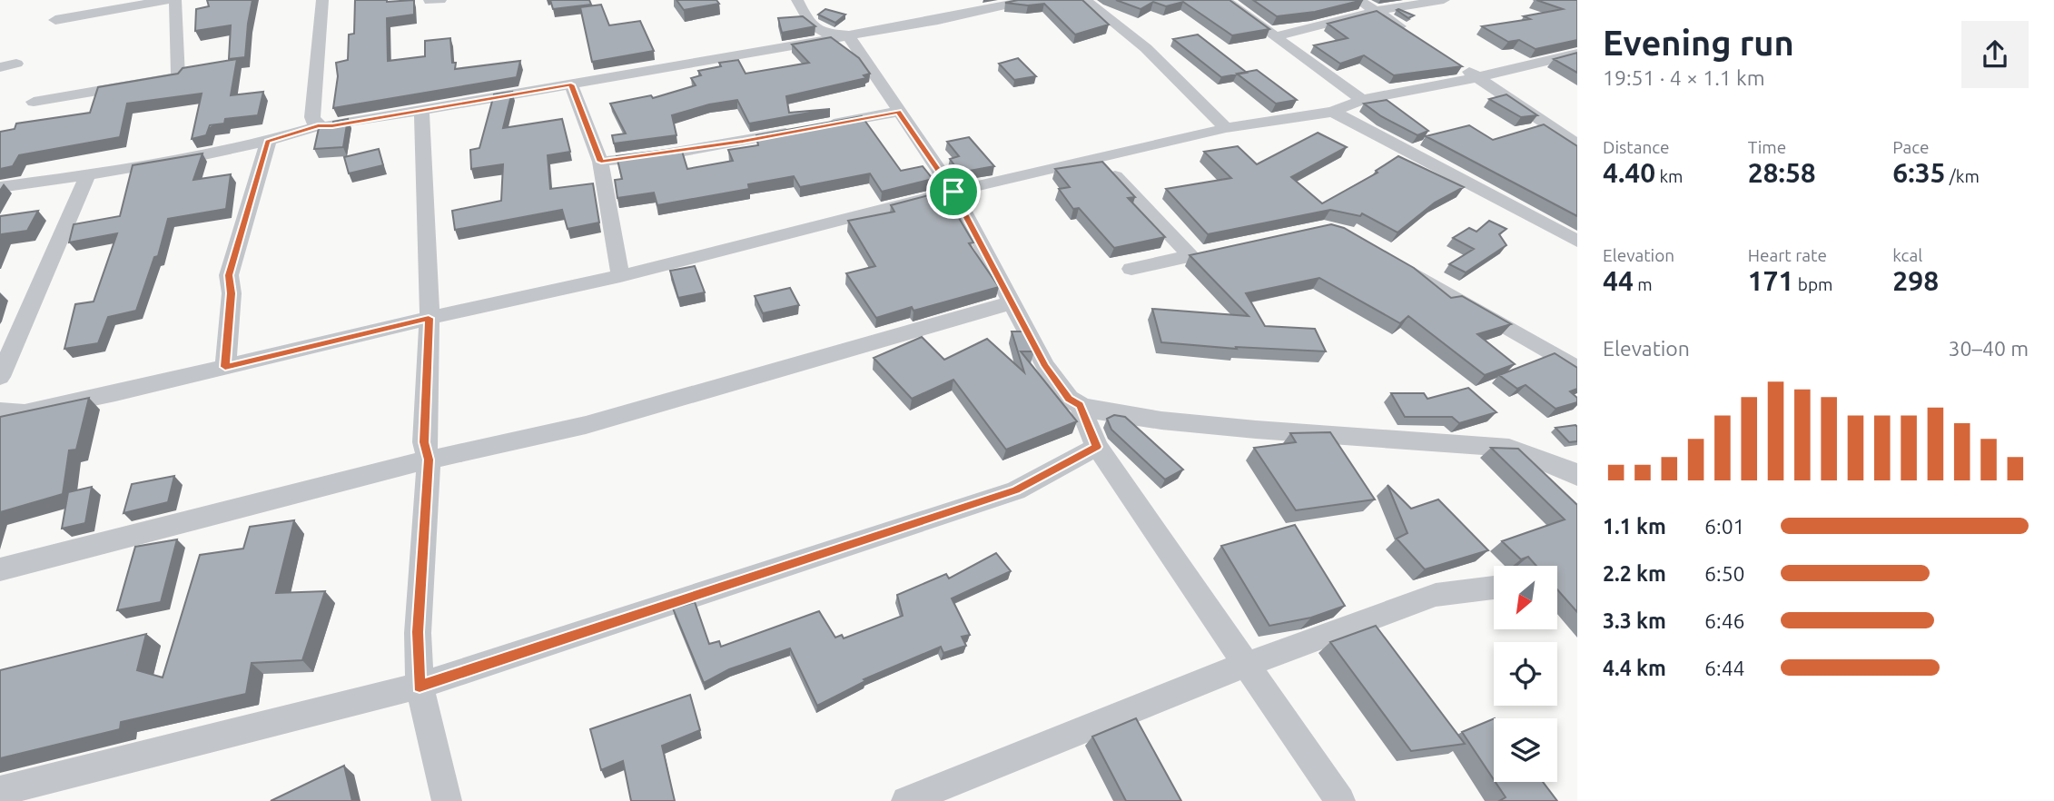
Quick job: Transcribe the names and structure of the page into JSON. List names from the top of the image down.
{
  "north": "bottom left",
  "page": {
    "heading": ["Evening run", "19:51 · 4 × 1.1 km"],
    "stats": [
      ["Distance", "4.40 km"],
      ["Time", "28:58"],
      ["Pace", "6:35 /km"],
      ["Elevation", "44 m"],
      ["Heart rate", "171 bpm"],
      ["kcal", "298"]
    ],
    "chart": ["Elevation", "30–40 m"],
    "list": [
      {
        "name": "1.1 km",
        "note": "6:01"
      },
      {
        "name": "2.2 km",
        "note": "6:50"
      },
      {
        "name": "3.3 km",
        "note": "6:46"
      },
      {
        "name": "4.4 km",
        "note": "6:44"
      }
    ]
  }
}
